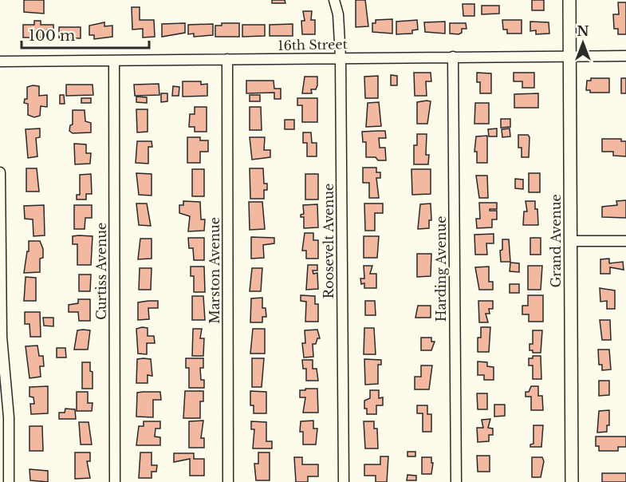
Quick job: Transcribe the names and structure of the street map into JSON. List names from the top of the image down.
{
  "streets": {
    "main road": ["Grand Avenue"],
    "street": [
      "16th Street",
      "Roosevelt Avenue",
      "Harding Avenue",
      "Marston Avenue",
      "Curtiss Avenue"
    ]
  },
  "crossings": [
    ["16th Street", "Roosevelt Avenue"],
    ["16th Street", "Grand Avenue"],
    ["16th Street", "Harding Avenue"],
    ["16th Street", "Marston Avenue"],
    ["16th Street", "Curtiss Avenue"]
  ],
  "scale_bar": "100 m",
  "north": "top"
}
